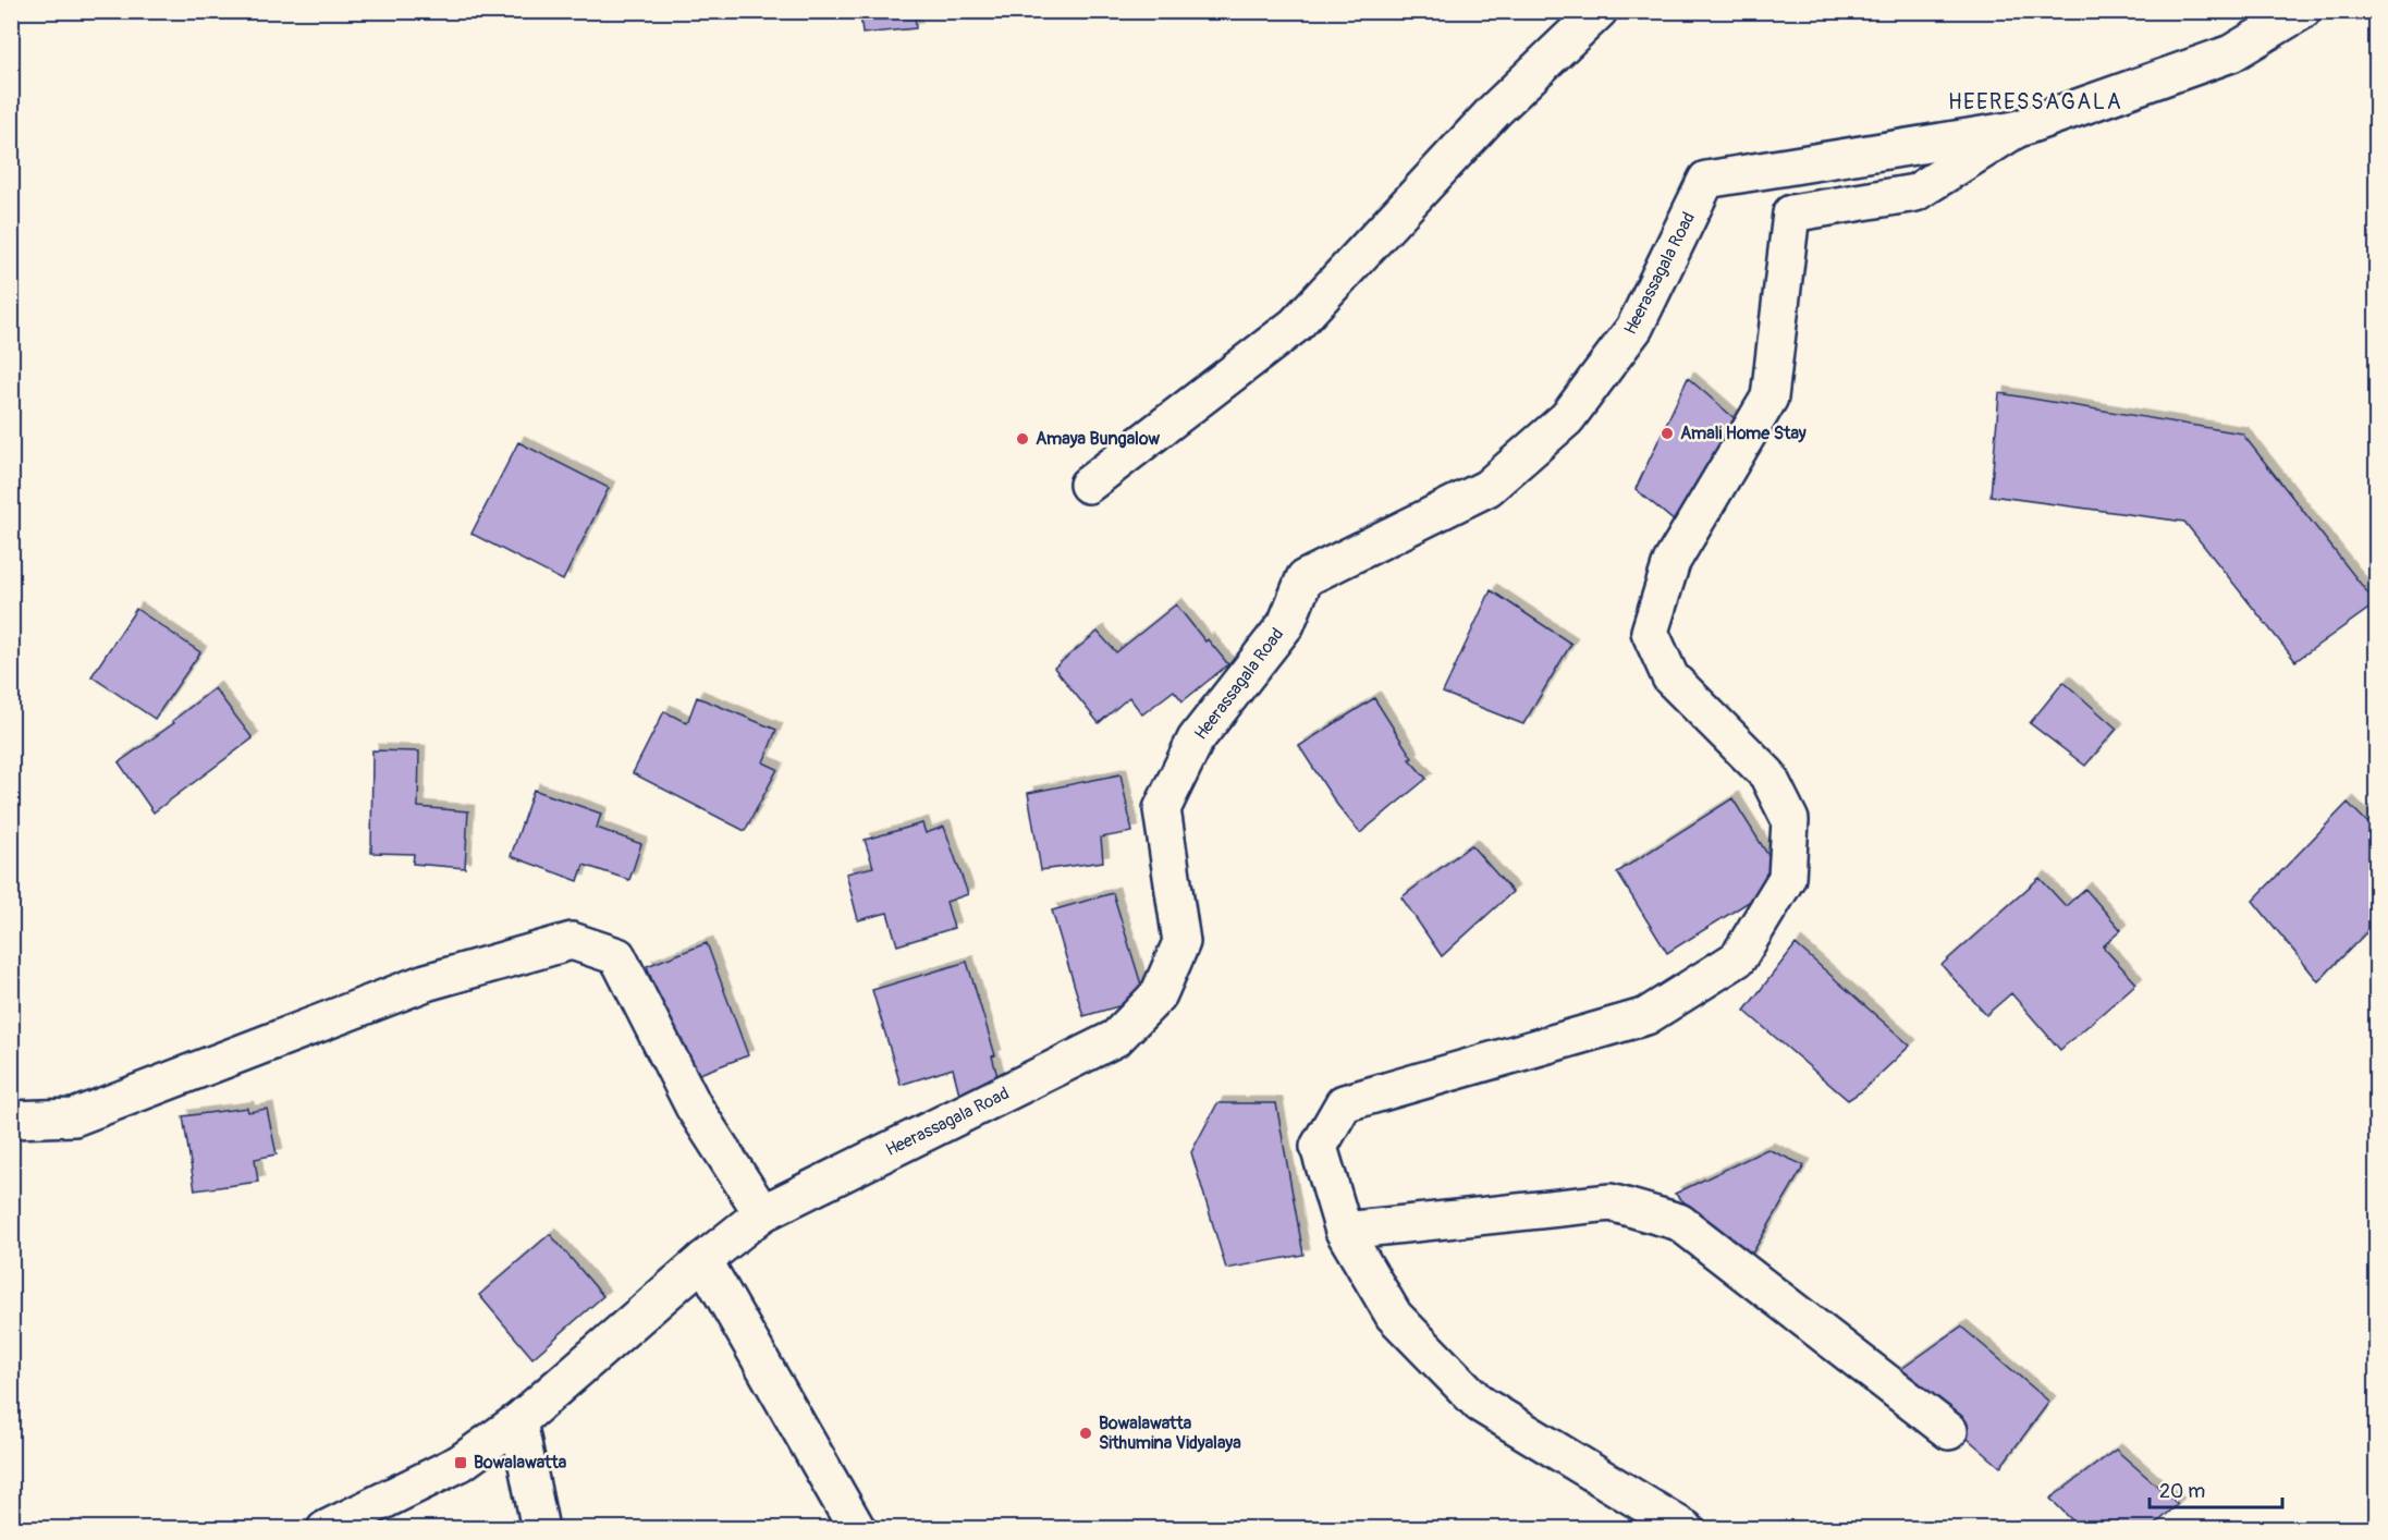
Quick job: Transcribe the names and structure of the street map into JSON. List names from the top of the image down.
{
  "streets": {
    "street": ["Heerassagala Road"]
  },
  "districts": ["HEERESSAGALA"],
  "places": {
    "other": ["Amali Home Stay", "Amaya Bungalow", "Bowalawatta Sithumina Vidyalaya"],
    "transit": ["Bowalawatta"]
  },
  "scale_bar": "20 m"
}
